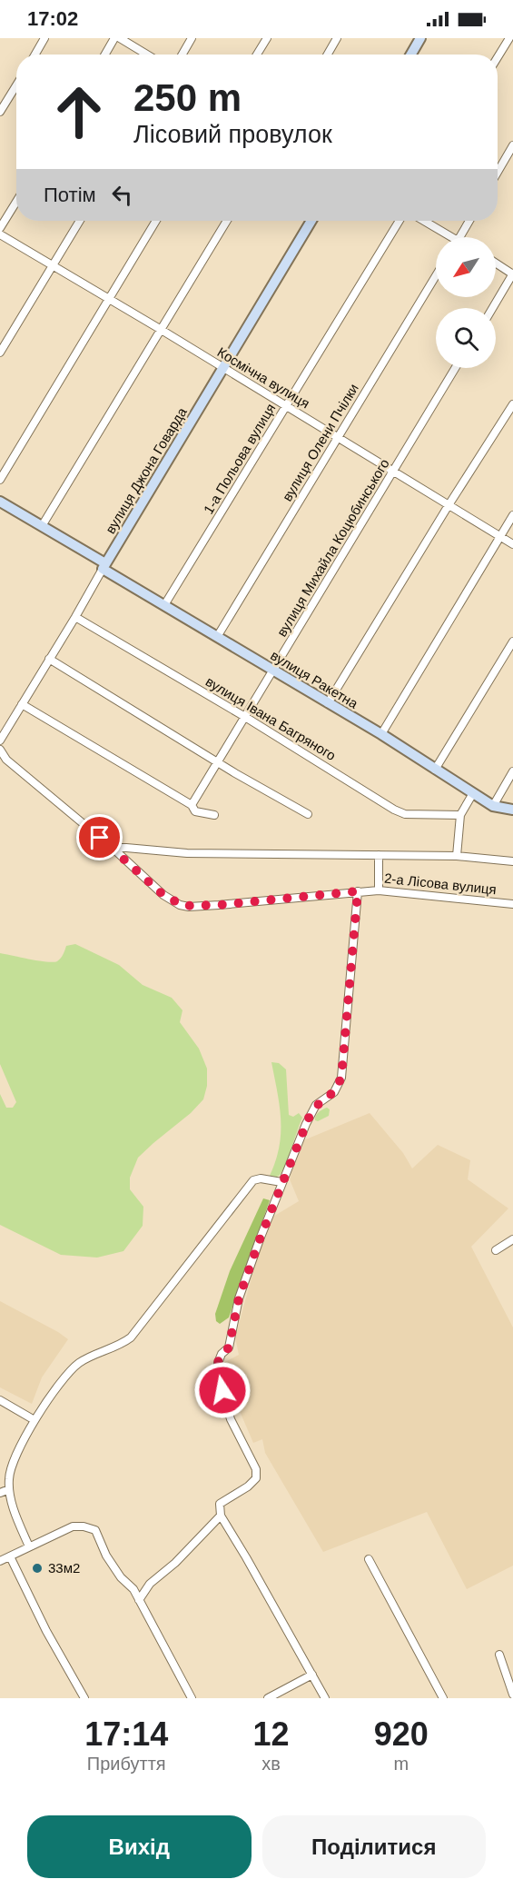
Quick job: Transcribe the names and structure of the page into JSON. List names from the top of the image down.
{
  "streets": {
    "street": [
      "Космічна вулиця",
      "вулиця Олени Пчілки",
      "1-а Польова вулиця",
      "вулиця Джона Говарда",
      "вулиця Михайла Коцюбинського",
      "вулиця Ракетна",
      "вулиця Івана Багряного",
      "2-а Лісова вулиця"
    ]
  },
  "crossings": [
    ["Космічна вулиця", "вулиця Олени Пчілки"],
    ["Космічна вулиця", "1-а Польова вулиця"],
    ["Космічна вулиця", "вулиця Джона Говарда"],
    ["Космічна вулиця", "вулиця Михайла Коцюбинського"],
    ["вулиця Олени Пчілки", "вулиця Ракетна"],
    ["1-а Польова вулиця", "вулиця Ракетна"],
    ["вулиця Джона Говарда", "вулиця Ракетна"],
    ["вулиця Джона Говарда", "вулиця Івана Багряного"],
    ["вулиця Михайла Коцюбинського", "вулиця Ракетна"],
    ["вулиця Михайла Коцюбинського", "вулиця Івана Багряного"]
  ],
  "places": ["33м2"],
  "north": "bottom left",
  "page": {
    "status": "17:02",
    "turn": ["250 m", "Лісовий провулок"],
    "then": "Потім",
    "eta": [
      "17:14",
      "Прибуття",
      "12",
      "хв",
      "920",
      "m"
    ],
    "buttons": ["Вихід", "Поділитися"]
  }
}
